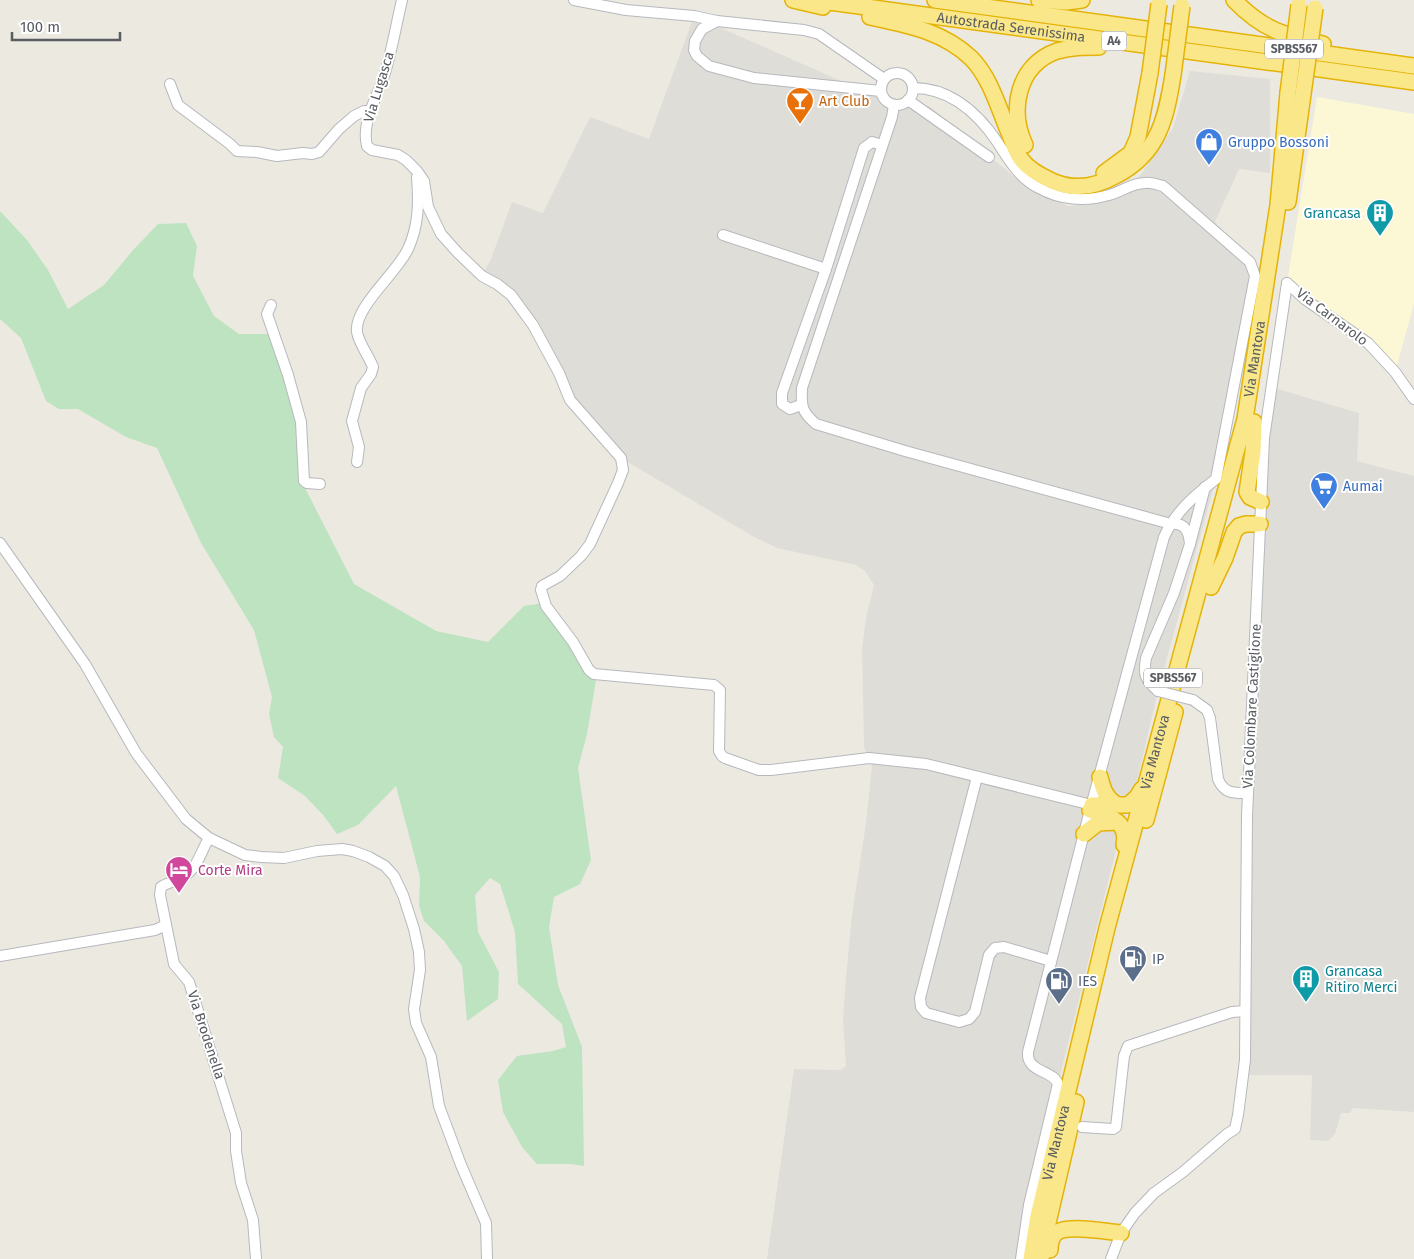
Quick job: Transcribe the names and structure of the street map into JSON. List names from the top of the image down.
{
  "streets": {
    "highway": [
      "Autostrada Serenissima",
      "A4",
      "SPBS567",
      "Via Mantova"
    ],
    "street": [
      "Via Lugasca",
      "Via Carnarolo",
      "Via Colombare Castiglione",
      "Via Brodenella"
    ]
  },
  "crossings": [
    ["SPBS567", "Via Mantova"],
    ["Via Carnarolo", "Via Colombare Castiglione"]
  ],
  "places": {
    "bar": ["Art Club"],
    "shop": ["Gruppo Bossoni"],
    "building": ["Grancasa", "Grancasa Ritiro Merci"],
    "supermarket": ["Aumai"],
    "hotel": ["Corte Mira"],
    "fuel station": ["IP", "IES"]
  },
  "scale_bar": "100 m"
}
